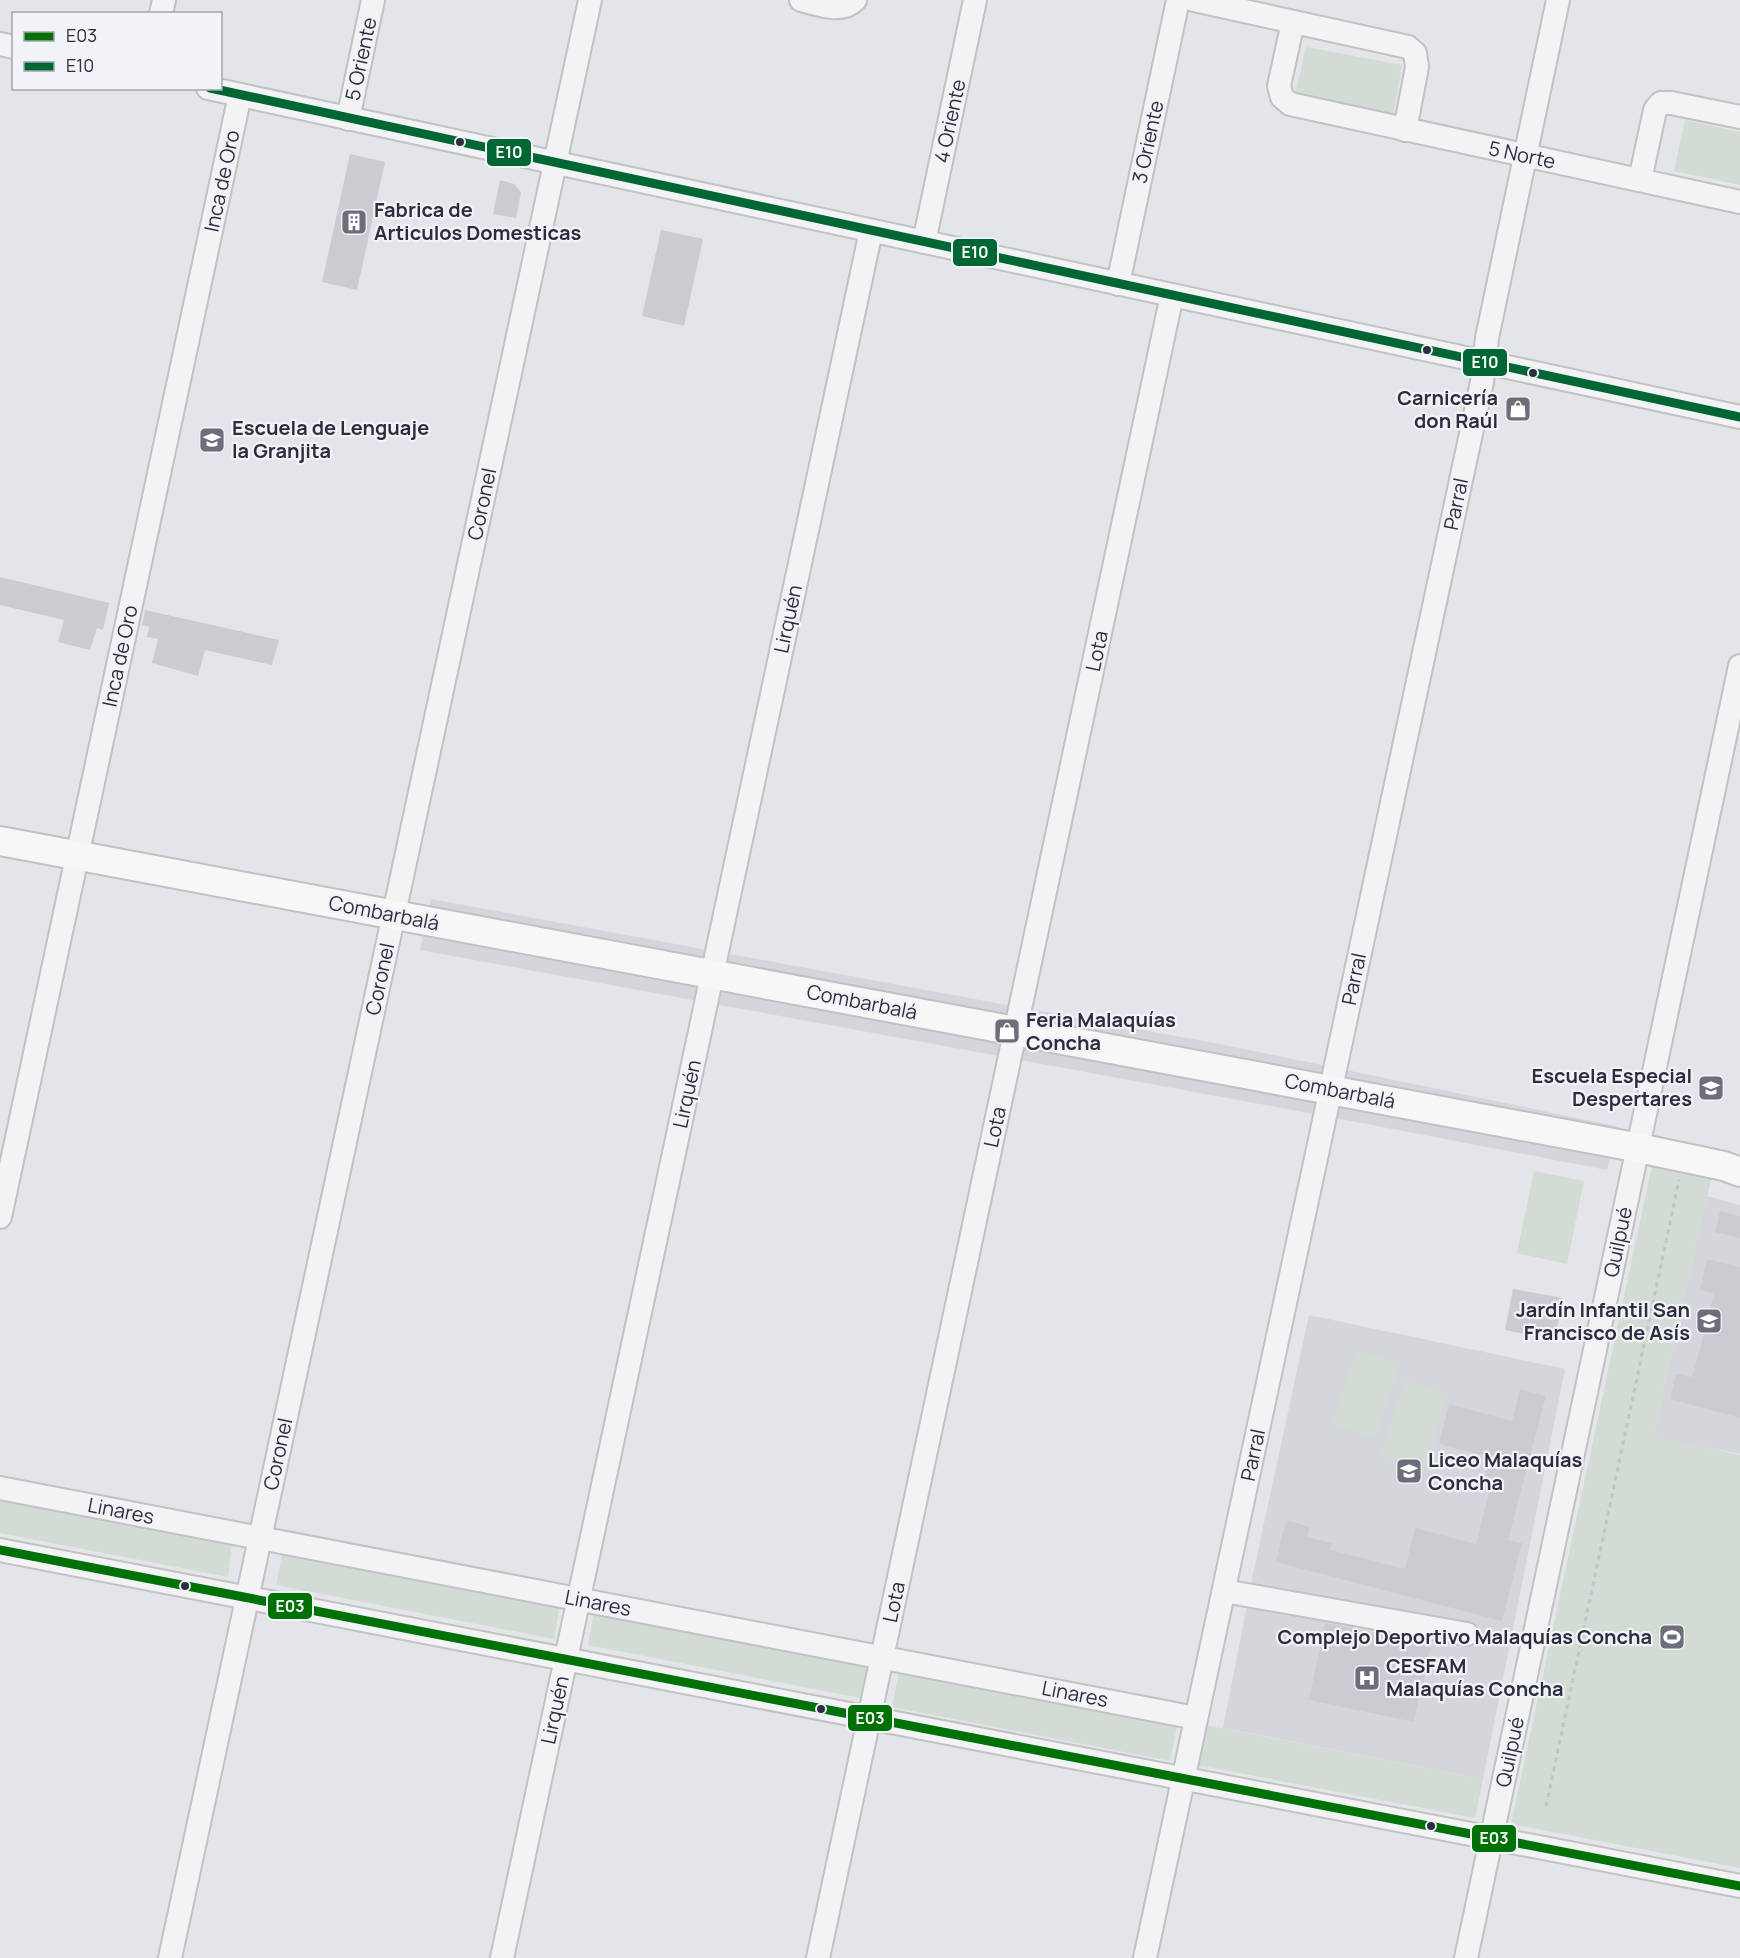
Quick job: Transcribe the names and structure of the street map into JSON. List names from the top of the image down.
{
  "streets": {
    "main road": ["Combarbalá"],
    "street": [
      "5 Oriente",
      "4 Oriente",
      "3 Oriente",
      "5 Norte",
      "Inca de Oro",
      "Coronel",
      "Parral",
      "Lirquén",
      "Lota",
      "Quilpué",
      "Linares"
    ]
  },
  "crossings": [
    ["5 Norte", "Parral"],
    ["Inca de Oro", "Combarbalá"],
    ["Coronel", "Combarbalá"],
    ["Coronel", "Linares"],
    ["Parral", "Combarbalá"],
    ["Parral", "Linares"],
    ["Lirquén", "Combarbalá"],
    ["Lirquén", "Linares"],
    ["Lota", "Combarbalá"],
    ["Lota", "Linares"],
    ["Combarbalá", "Quilpué"]
  ],
  "places": {
    "building": ["Fabrica de Articulos Domesticas"],
    "shop": ["Carnicería don Raúl", "Feria Malaquías Concha"],
    "school or university": [
      "Escuela de Lenguaje la Granjita",
      "Escuela Especial Despertares",
      "Jardín Infantil San Francisco de Asís",
      "Liceo Malaquías Concha"
    ],
    "sports": ["Complejo Deportivo Malaquías Concha"],
    "hospital": ["CESFAM Malaquías Concha"]
  },
  "lines": ["transit line E10", "transit line E03"],
  "legend": ["E03", "E10"]
}
